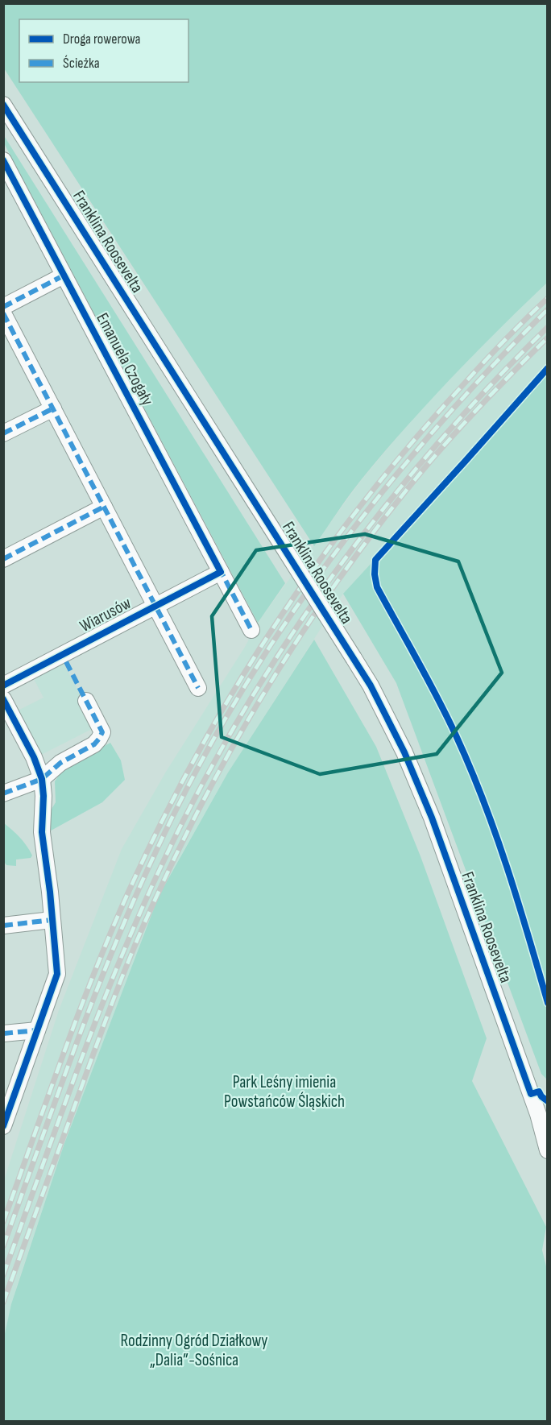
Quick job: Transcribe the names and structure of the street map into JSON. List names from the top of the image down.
{
  "streets": {
    "street": ["Franklina Roosevelta", "Emanuela Czogały", "Wiarusów"]
  },
  "crossings": [
    ["Emanuela Czogały", "Wiarusów"]
  ],
  "parks": ["Park Leśny imienia Powstańców Śląskich", "Rodzinny Ogród Działkowy „Dalia”-Sośnica"],
  "legend": ["Droga rowerowa", "Ścieżka"]
}
